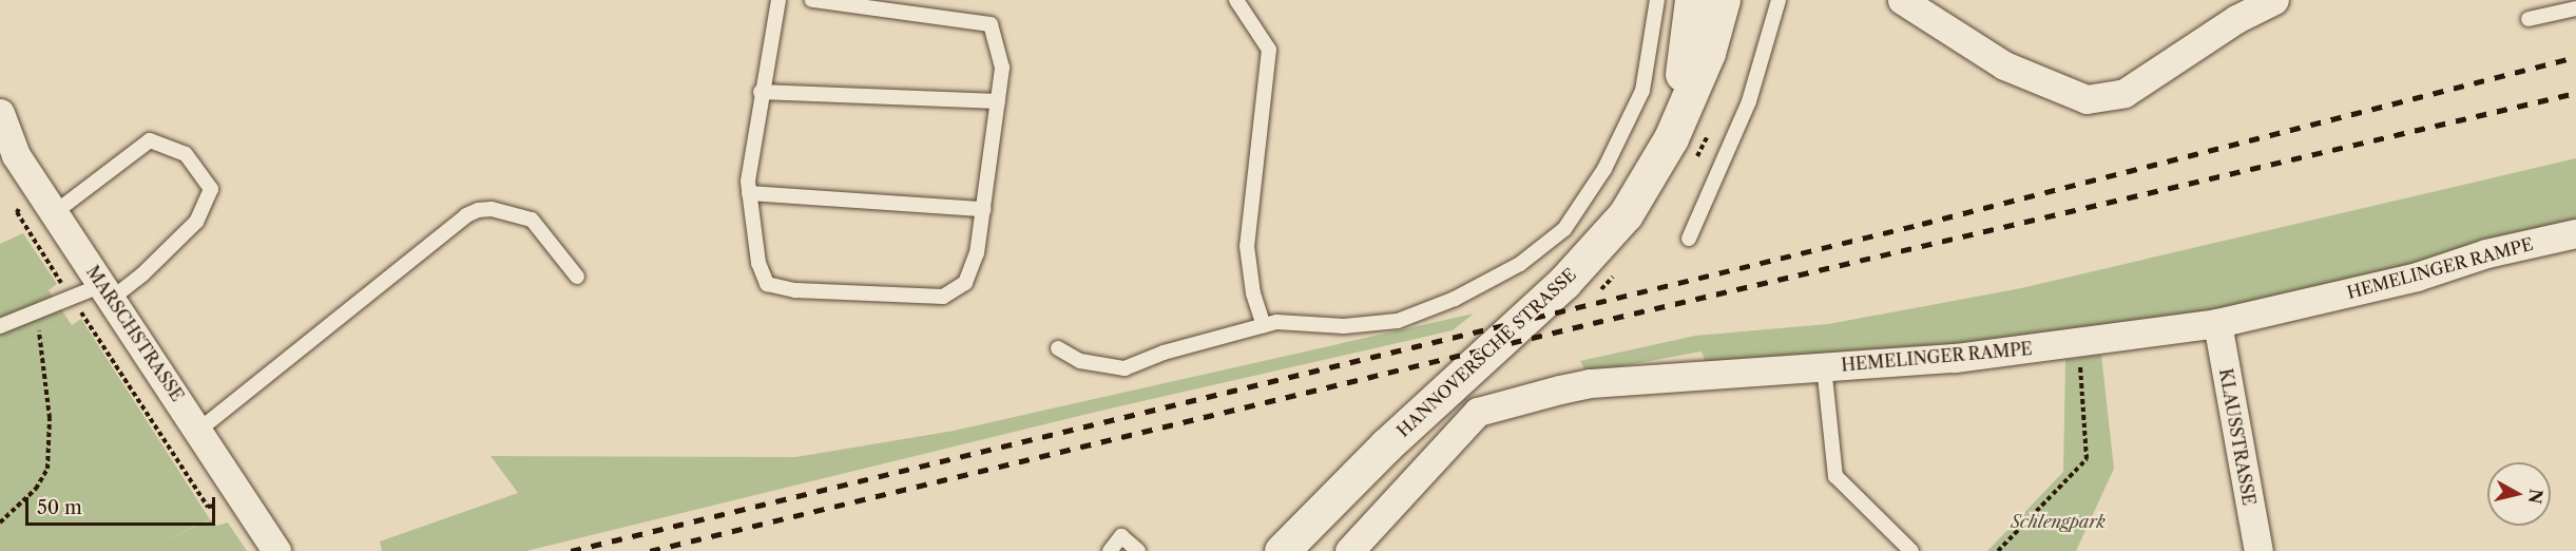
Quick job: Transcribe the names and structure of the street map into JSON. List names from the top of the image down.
{
  "streets": {
    "main road": ["HANNOVERSCHE STRASSE"],
    "street": ["HEMELINGER RAMPE", "MARSCHSTRASSE", "KLAUSSTRASSE"]
  },
  "crossings": [
    ["HEMELINGER RAMPE", "KLAUSSTRASSE"]
  ],
  "parks": ["Schlengpark"],
  "scale_bar": "50 m",
  "north": "right"
}
